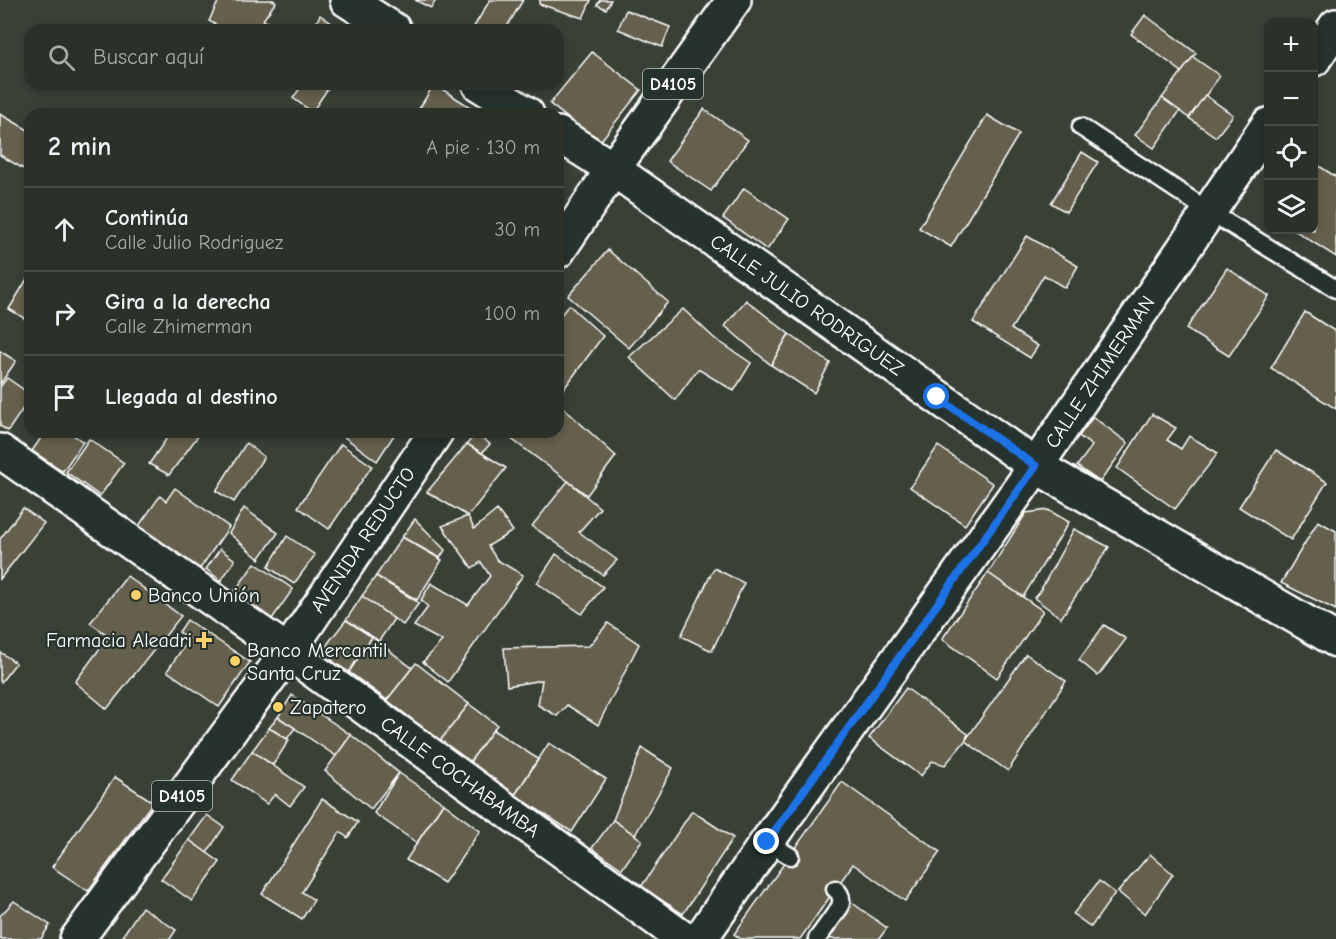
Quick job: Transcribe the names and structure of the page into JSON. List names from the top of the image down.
{
  "streets": {
    "main road": [
      "D4105",
      "CALLE JULIO RODRIGUEZ",
      "CALLE ZHIMERMAN",
      "AVENIDA REDUCTO",
      "CALLE COCHABAMBA"
    ]
  },
  "crossings": [
    ["D4105", "CALLE JULIO RODRIGUEZ"],
    ["CALLE JULIO RODRIGUEZ", "CALLE ZHIMERMAN"],
    ["AVENIDA REDUCTO", "CALLE COCHABAMBA"]
  ],
  "places": {
    "other": ["Banco Unión", "Banco Mercantil Santa Cruz", "Zapatero"],
    "health": ["Farmacia Aleadri"]
  },
  "page": {
    "map_buttons": ["+", "−"],
    "search": "Buscar aquí",
    "heading": ["2 min", "A pie · 130 m"],
    "list": [
      ["Continúa", "Calle Julio Rodriguez", "30 m"],
      ["Gira a la derecha", "Calle Zhimerman", "100 m"],
      "Llegada al destino"
    ]
  }
}
